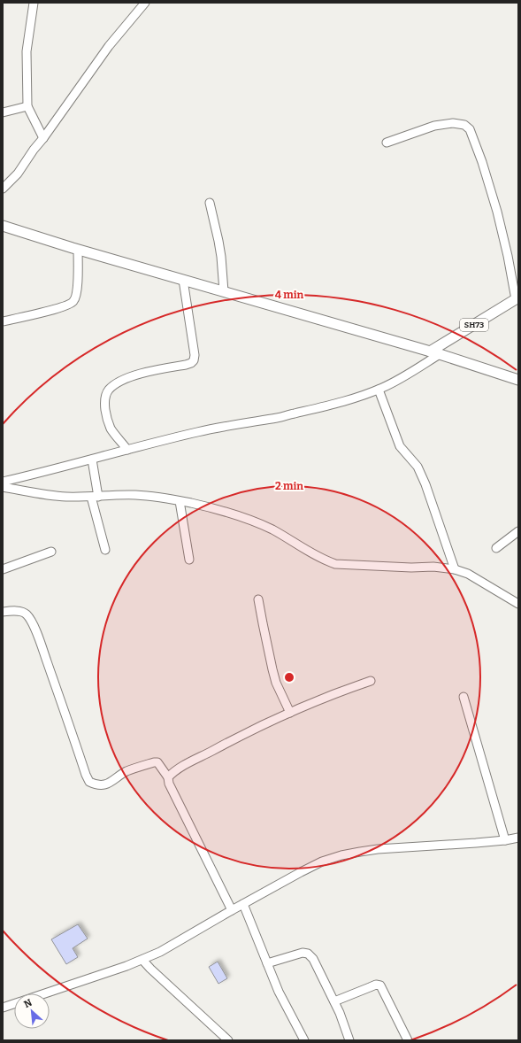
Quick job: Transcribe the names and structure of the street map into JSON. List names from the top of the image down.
{
  "streets": {
    "main road": ["SH73"]
  },
  "north": "top left",
  "rings": ["4 min", "2 min"]
}
